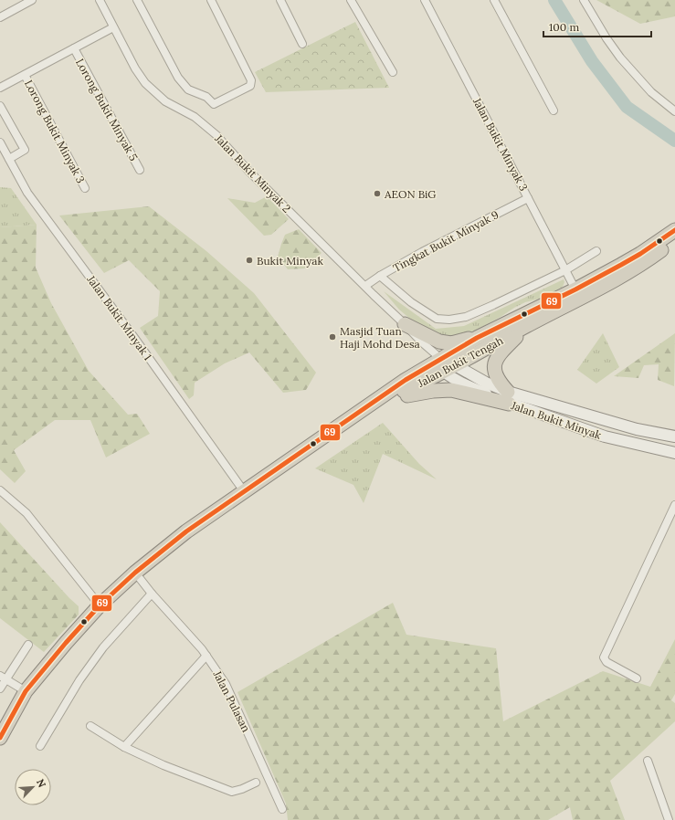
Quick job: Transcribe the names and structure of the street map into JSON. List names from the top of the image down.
{
  "streets": {
    "highway": ["Jalan Bukit Tengah"],
    "main road": ["Jalan Bukit Minyak"],
    "street": [
      "Lorong Bukit Minyak 5",
      "Lorong Bukit Minyak 3",
      "Jalan Bukit Minyak 3",
      "Jalan Bukit Minyak 2",
      "Tingkat Bukit Minyak 9",
      "Jalan Bukit Minyak 1",
      "Jalan Pulasan"
    ]
  },
  "crossings": [
    ["Jalan Bukit Minyak 3", "Tingkat Bukit Minyak 9"],
    ["Jalan Bukit Minyak 3", "Jalan Bukit Tengah"],
    ["Jalan Bukit Minyak 2", "Tingkat Bukit Minyak 9"],
    ["Jalan Bukit Minyak 2", "Jalan Bukit Tengah"],
    ["Jalan Bukit Minyak 2", "Jalan Bukit Minyak"],
    ["Jalan Bukit Tengah", "Jalan Bukit Minyak"]
  ],
  "places": ["AEON BiG", "Bukit Minyak", "Masjid Tuan Haji Mohd Desa"],
  "lines": ["transit line 69"],
  "scale_bar": "100 m",
  "north": "top right"
}
